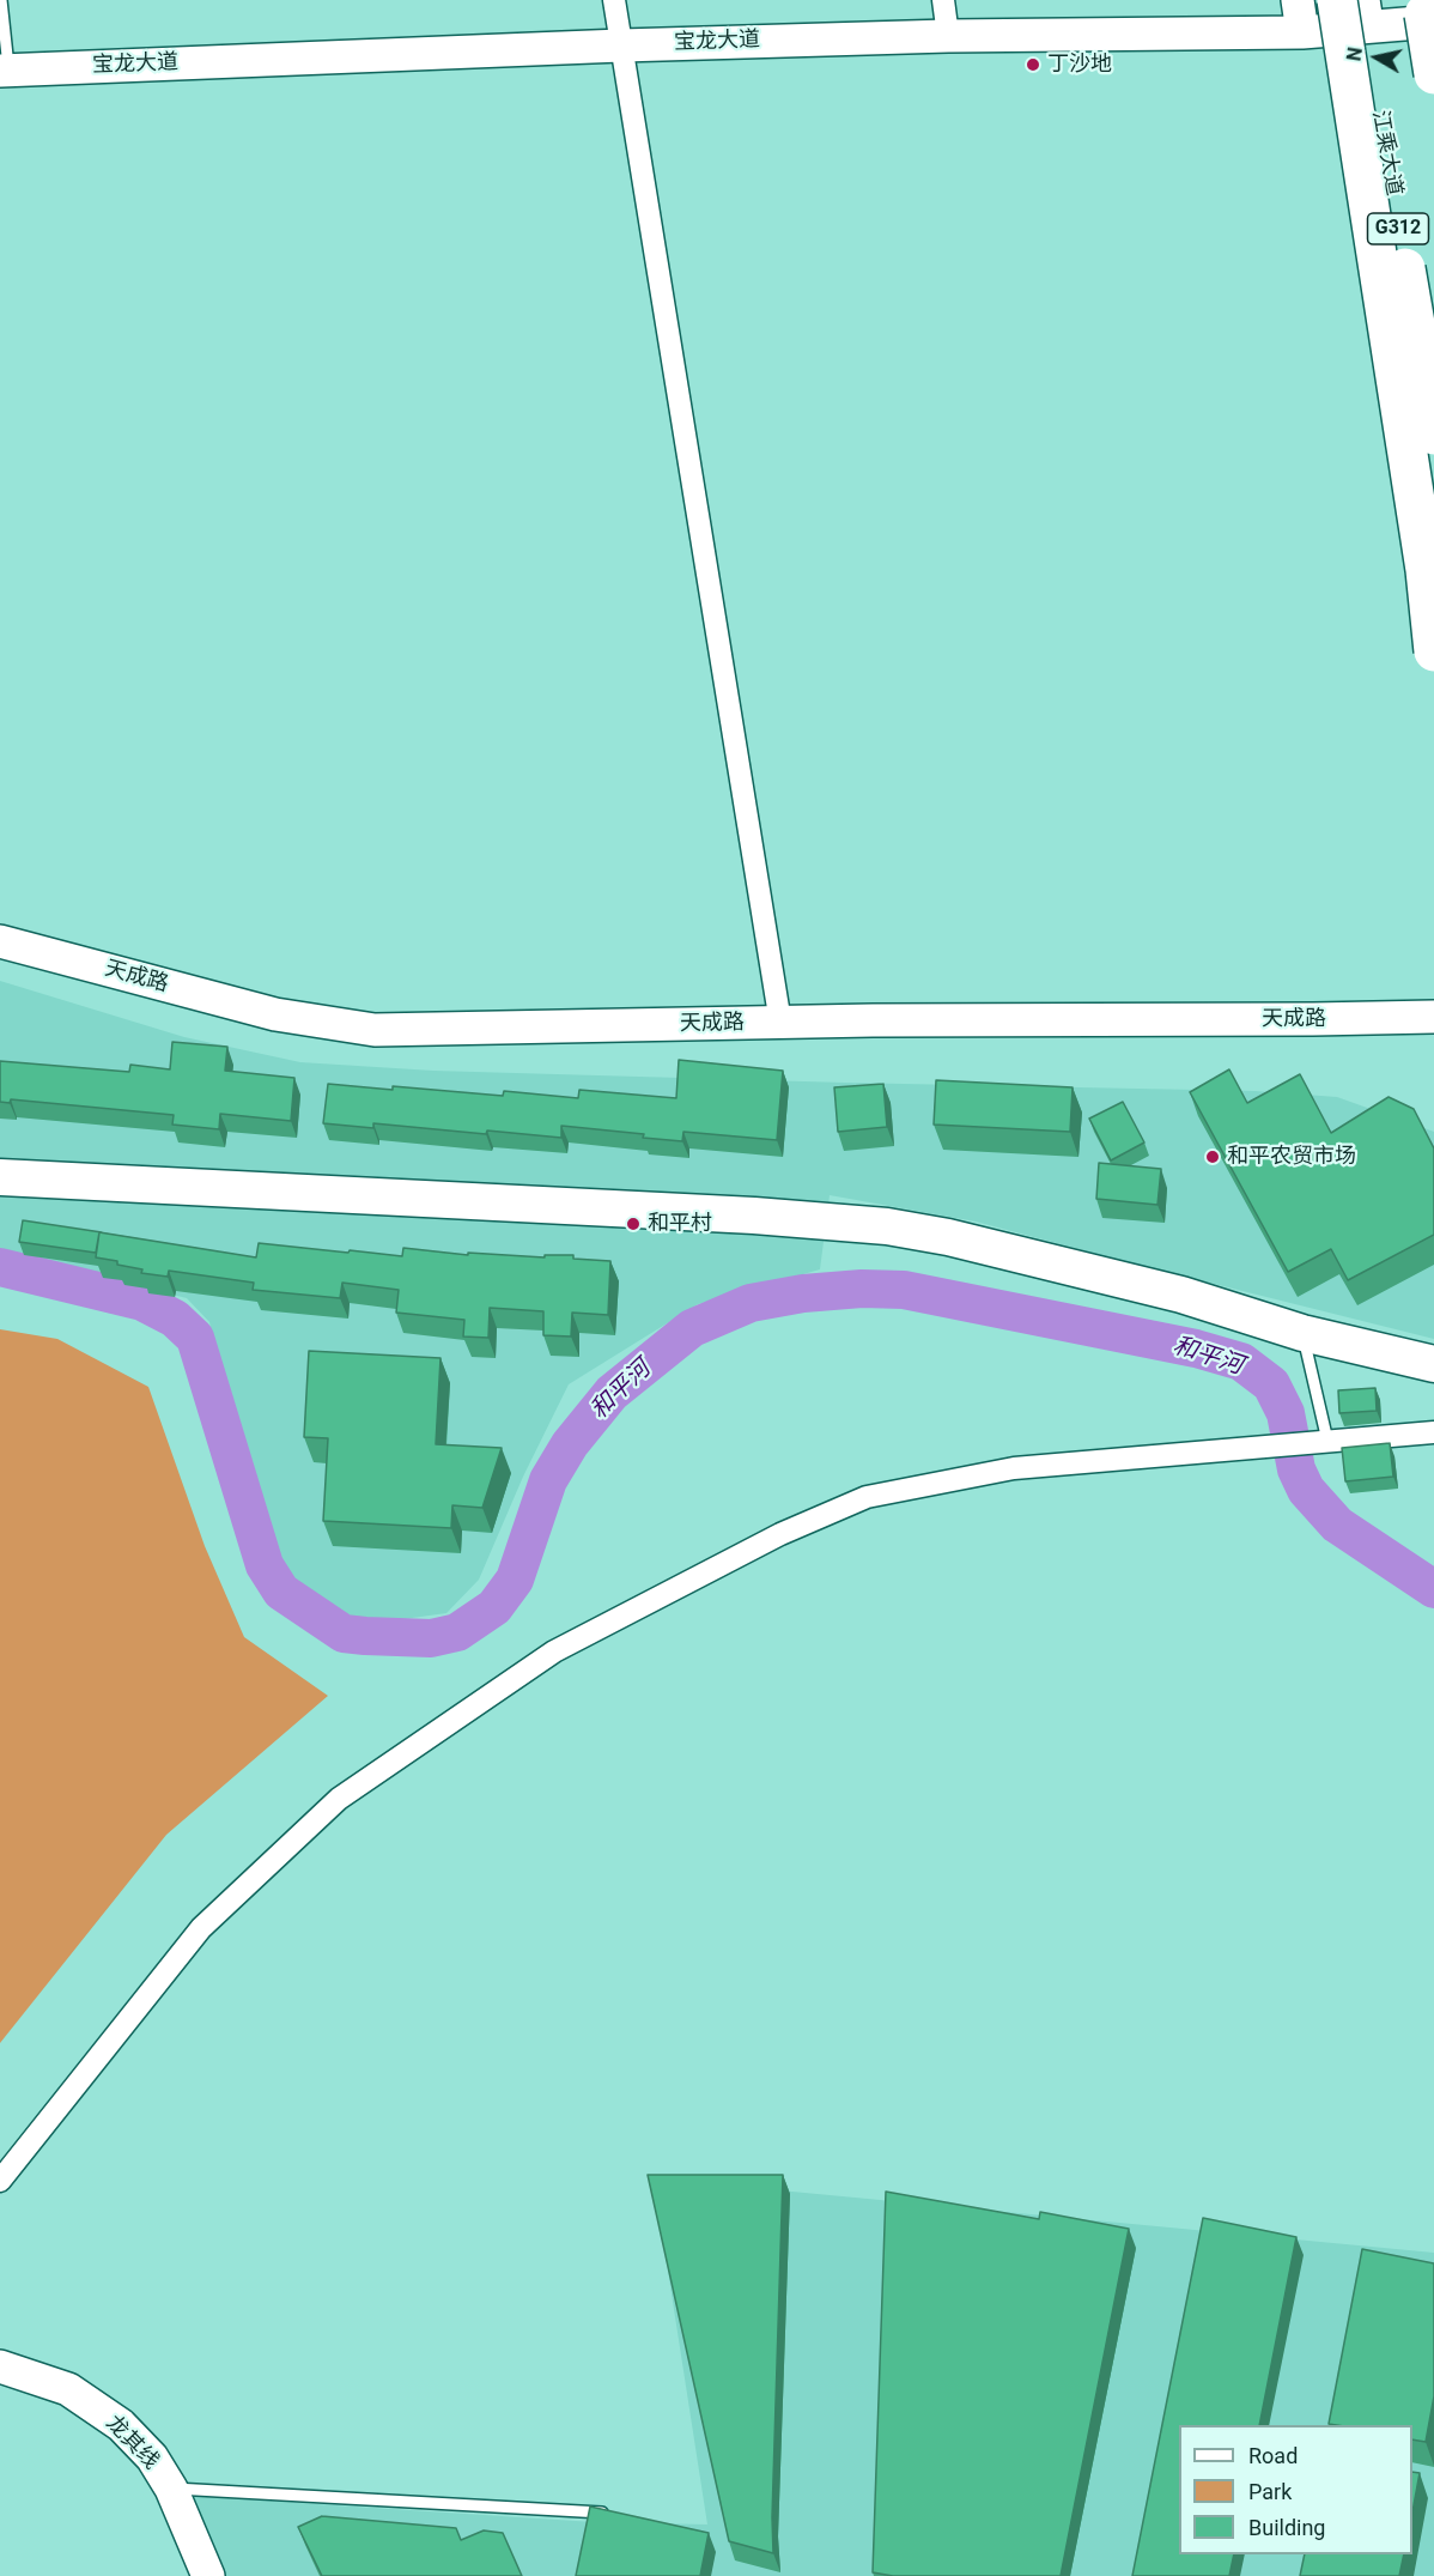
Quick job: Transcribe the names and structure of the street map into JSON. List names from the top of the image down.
{
  "streets": {
    "highway": ["江乘大道", "G312"],
    "street": ["宝龙大道", "天成路", "龙其线"]
  },
  "crossings": [
    ["宝龙大道", "江乘大道"]
  ],
  "water": ["和平河"],
  "places": ["丁沙地", "和平农贸市场", "和平村"],
  "legend": ["Road", "Park", "Building"],
  "north": "left"
}
